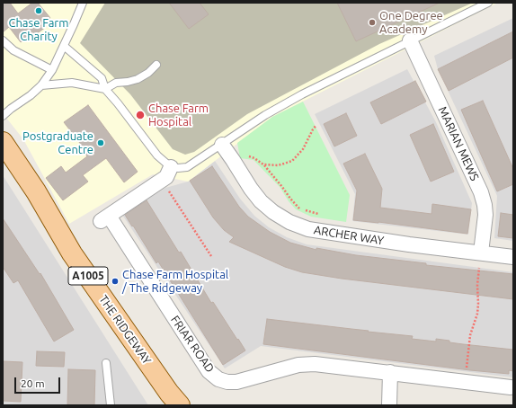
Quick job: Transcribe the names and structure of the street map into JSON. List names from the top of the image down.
{
  "streets": {
    "main road": ["A1005", "THE RIDGEWAY"],
    "street": ["MARIAN MEWS", "ARCHER WAY", "FRIAR ROAD"]
  },
  "crossings": [
    ["MARIAN MEWS", "ARCHER WAY"]
  ],
  "places": [
    "Chase Farm Charity",
    "One Degree Academy",
    "Chase Farm Hospital",
    "Postgraduate Centre",
    "Chase Farm Hospital / The Ridgeway"
  ],
  "scale_bar": "20 m"
}
